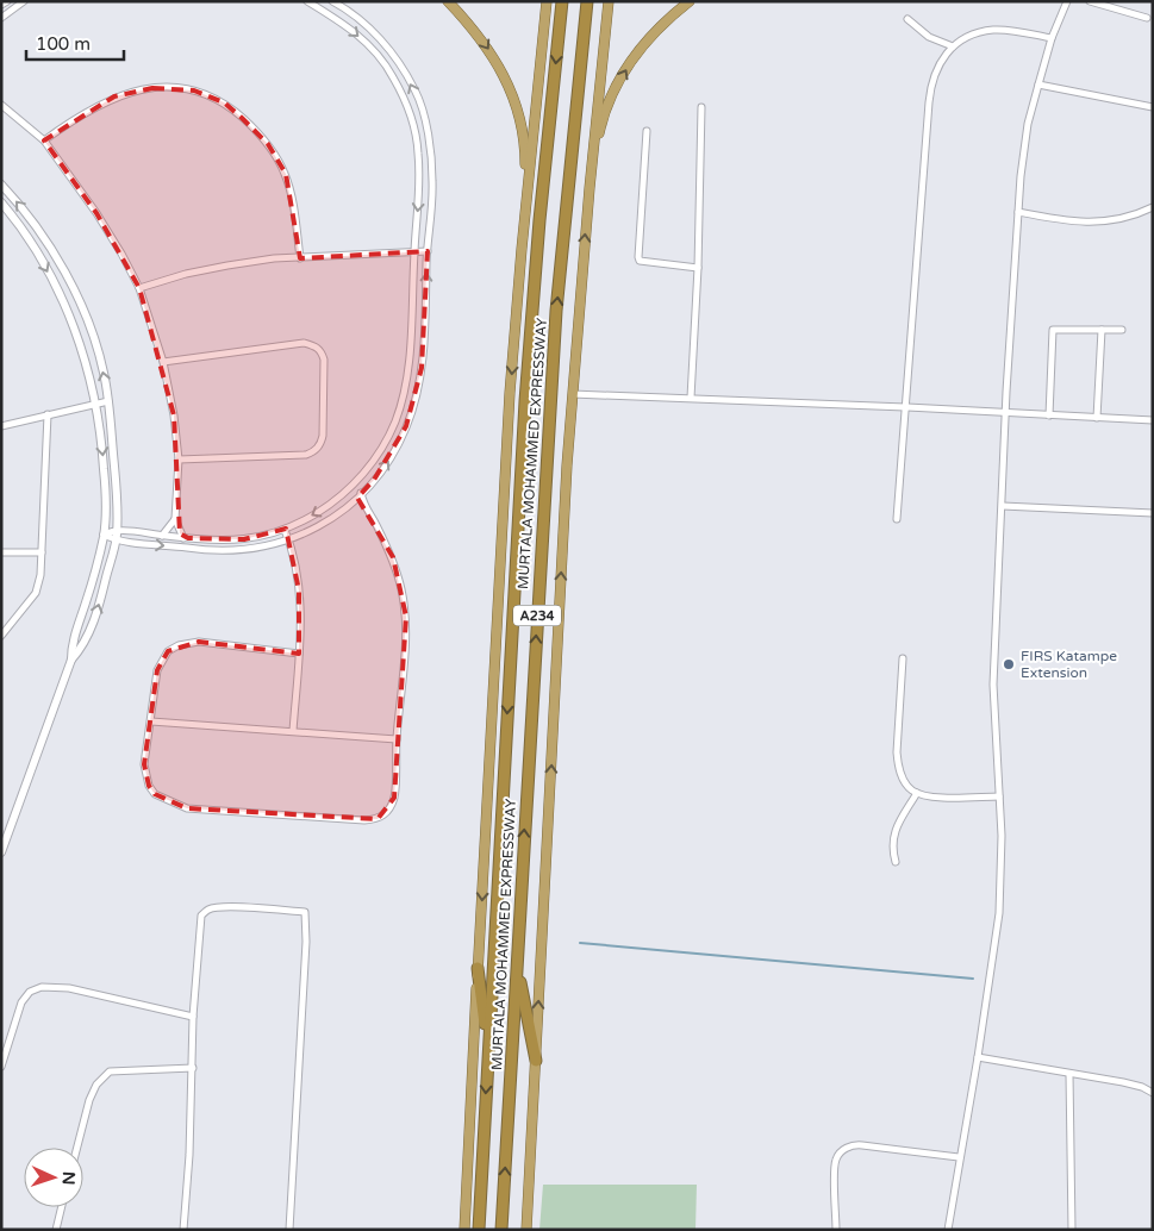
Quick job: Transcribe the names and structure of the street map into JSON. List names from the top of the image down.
{
  "streets": {
    "highway": ["MURTALA MOHAMMED EXPRESSWAY", "A234"]
  },
  "places": ["FIRS Katampe Extension"],
  "scale_bar": "100 m",
  "north": "right"
}
